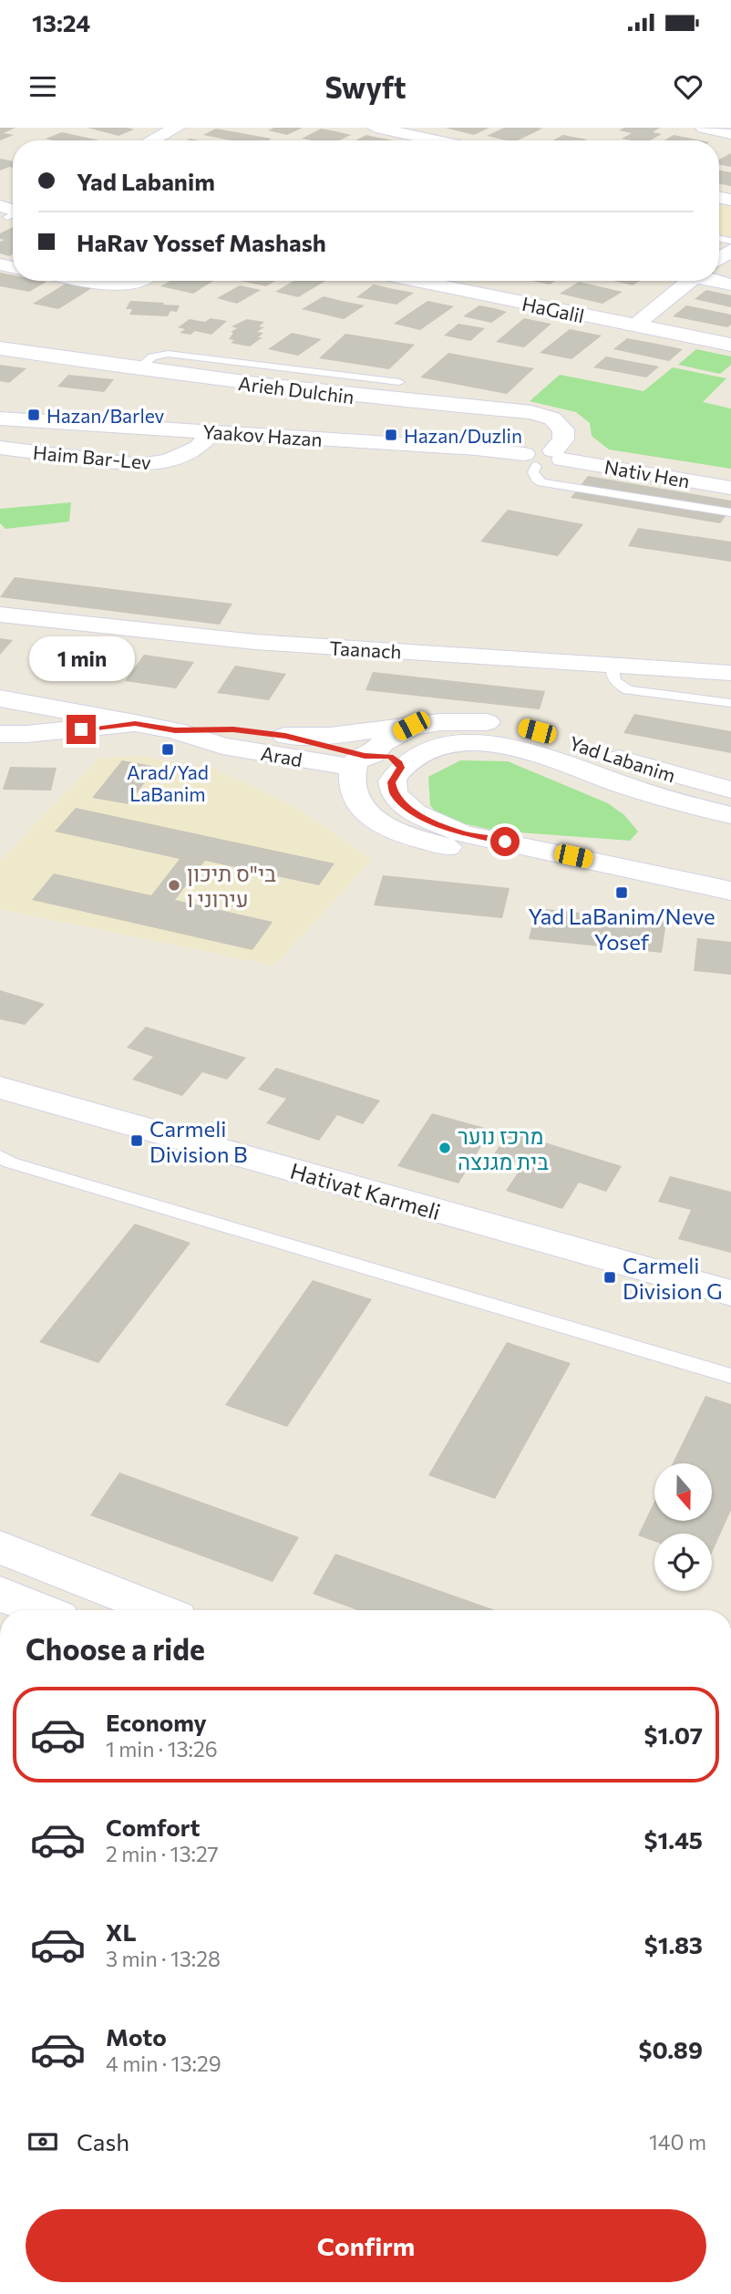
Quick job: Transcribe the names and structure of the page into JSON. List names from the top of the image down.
{
  "streets": {
    "street": [
      "HaGalil",
      "Arieh Dulchin",
      "Yaakov Hazan",
      "Haim Bar-Lev",
      "Nativ Hen",
      "Taanach",
      "Arad",
      "Yad Labanim",
      "Hativat Karmeli"
    ]
  },
  "crossings": [
    ["Arieh Dulchin", "Yaakov Hazan"],
    ["Arieh Dulchin", "Nativ Hen"],
    ["Yaakov Hazan", "Haim Bar-Lev"],
    ["Yaakov Hazan", "Nativ Hen"],
    ["Arad", "Yad Labanim"]
  ],
  "places": {
    "transit": [
      "Hazan/Barlev",
      "Hazan/Duzlin",
      "Arad/Yad LaBanim",
      "Yad LaBanim/Neve Yosef",
      "Carmeli Division B",
      "Carmeli Division G"
    ],
    "other": ["בי\"ס תיכון עירוני ו", "מרכז נוער בית מגנצה"]
  },
  "north": "bottom",
  "page": {
    "status": "13:24",
    "header": "Swyft",
    "banner": ["Yad Labanim", "HaRav Yossef Mashash"],
    "bubble": "1 min",
    "heading": "Choose a ride",
    "list": [
      {
        "name": "Economy",
        "note": "1 min · 13:26",
        "value": "$1.07"
      },
      {
        "name": "Comfort",
        "note": "2 min · 13:27",
        "value": "$1.45"
      },
      {
        "name": "XL",
        "note": "3 min · 13:28",
        "value": "$1.83"
      },
      {
        "name": "Moto",
        "note": "4 min · 13:29",
        "value": "$0.89"
      }
    ],
    "pay": ["Cash", "140 m"],
    "buttons": "Confirm"
  }
}
